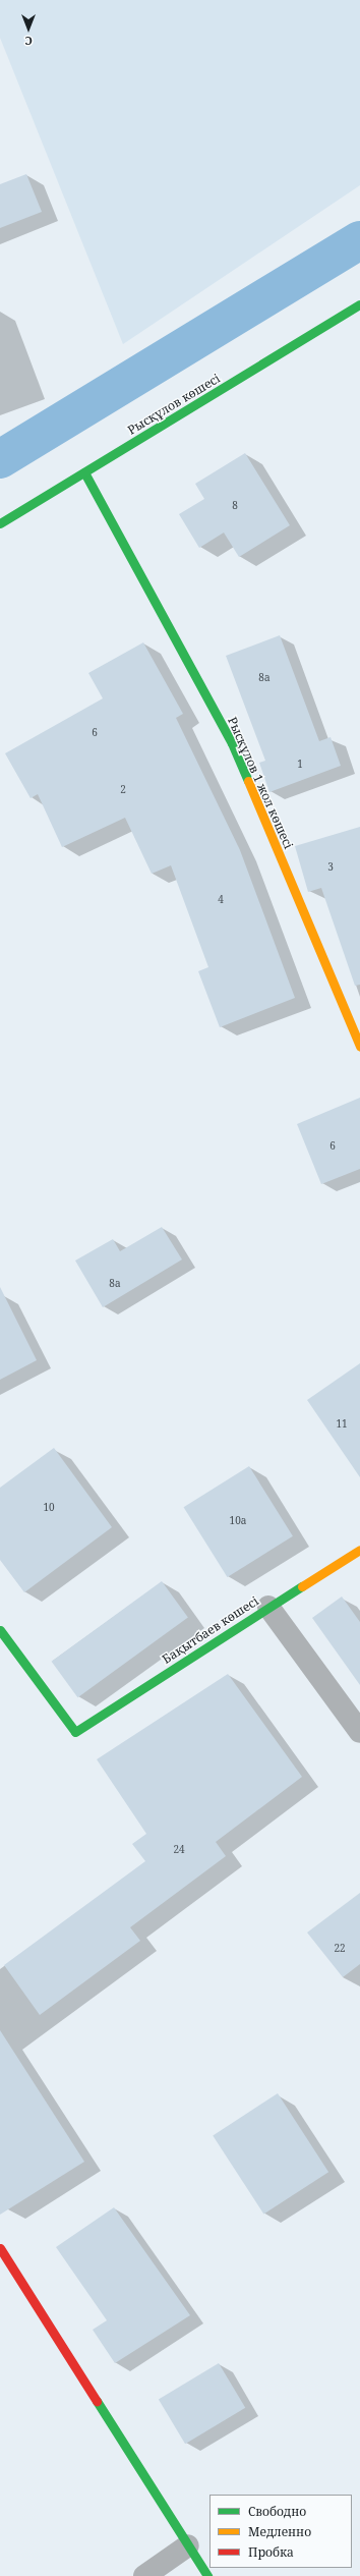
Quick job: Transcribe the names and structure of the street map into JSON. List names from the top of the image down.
{
  "streets": {
    "street": ["Рысқұлов көшесі", "Рысқұлов 1 жол көшесі", "Бақытбаев көшесі"]
  },
  "crossings": [
    ["Рысқұлов көшесі", "Рысқұлов 1 жол көшесі"]
  ],
  "house_numbers": [
    "8",
    "8а",
    "6",
    "1",
    "2",
    "3",
    "4",
    "6",
    "8а",
    "11",
    "10",
    "10а",
    "24",
    "22"
  ],
  "legend": ["Свободно", "Медленно", "Пробка"],
  "north": "bottom"
}
